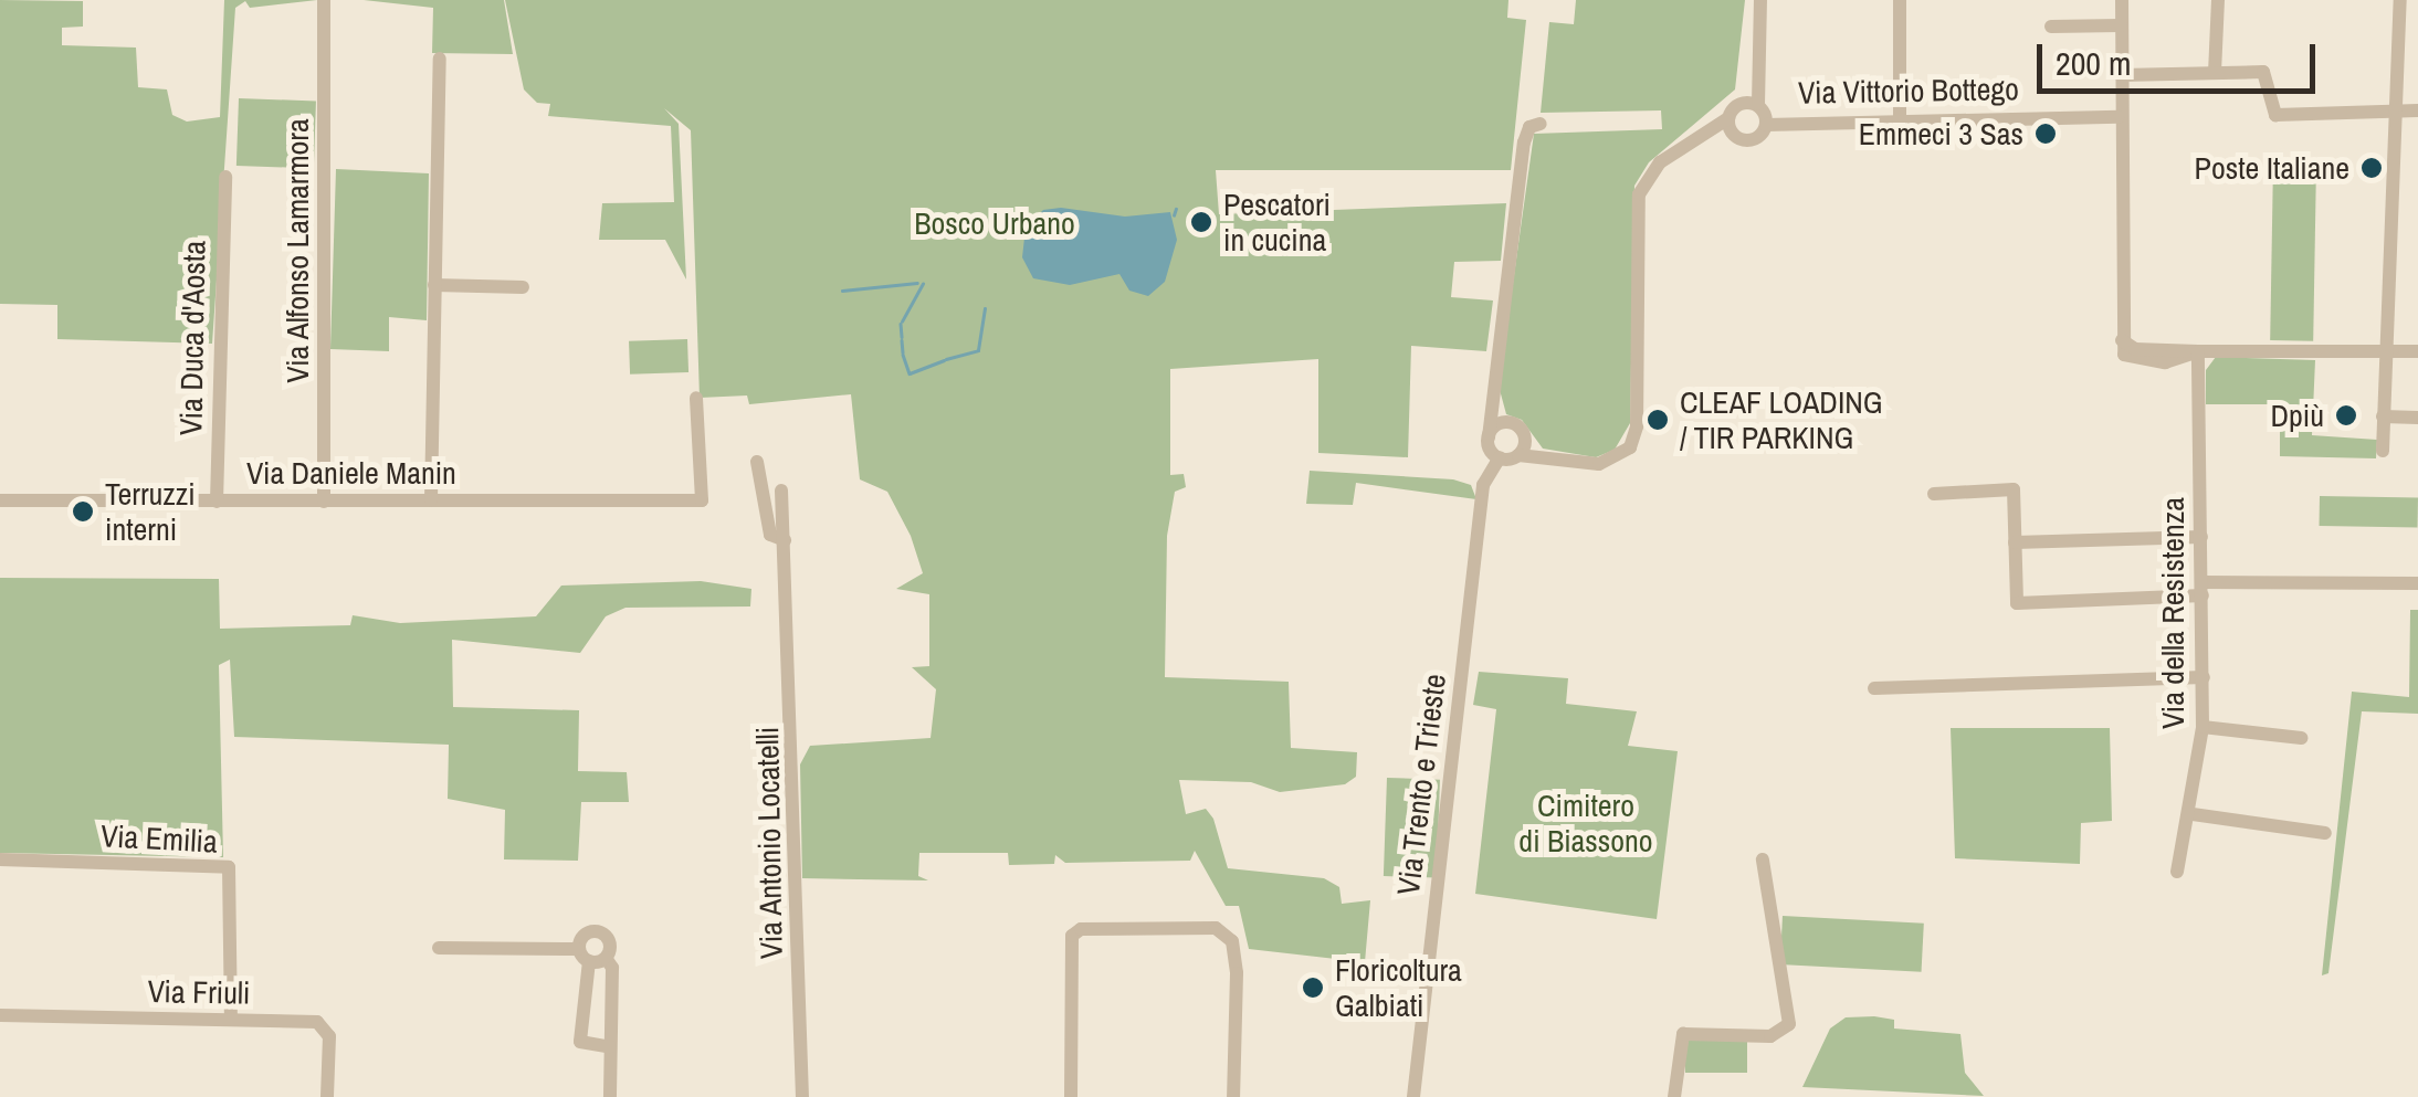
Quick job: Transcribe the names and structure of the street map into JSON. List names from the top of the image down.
{
  "streets": {
    "street": [
      "Via Vittorio Bottego",
      "Via Alfonso Lamarmora",
      "Via Duca d'Aosta",
      "Via Daniele Manin",
      "Via della Resistenza",
      "Via Trento e Trieste",
      "Via Emilia",
      "Via Antonio Locatelli",
      "Via Friuli"
    ]
  },
  "crossings": [
    ["Via Alfonso Lamarmora", "Via Daniele Manin"],
    ["Via Duca d'Aosta", "Via Daniele Manin"],
    ["Via Emilia", "Via Friuli"]
  ],
  "parks": ["Bosco Urbano", "Cimitero di Biassono"],
  "places": [
    "Emmeci 3 Sas",
    "Poste Italiane",
    "Pescatori in cucina",
    "Dpiù",
    "CLEAF LOADING / TIR PARKING",
    "Terruzzi interni",
    "Floricoltura Galbiati"
  ],
  "scale_bar": "200 m"
}
